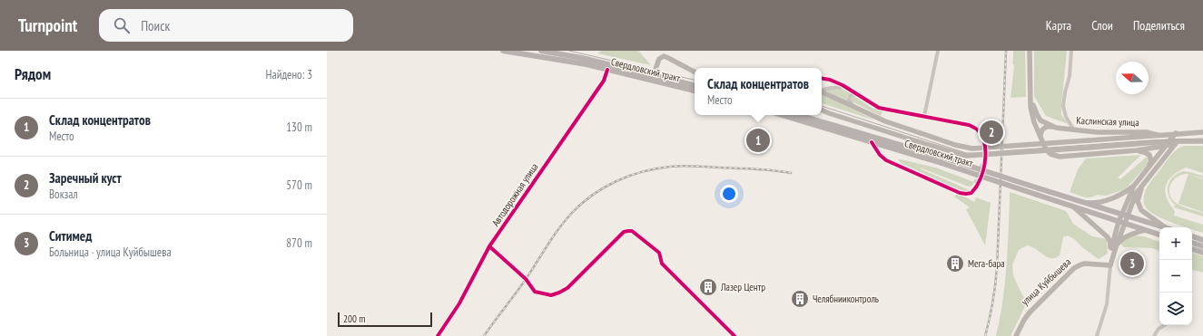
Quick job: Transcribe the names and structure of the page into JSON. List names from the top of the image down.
{
  "streets": {
    "main road": ["Свердловский тракт", "Каслинская улица", "улица Куйбышева"],
    "street": ["Автодорожная улица"]
  },
  "crossings": [
    ["Свердловский тракт", "Автодорожная улица"]
  ],
  "places": {
    "building": ["Мега-бара", "Лазер Центр", "Челябнииконтроль"]
  },
  "scale_bar": "200 m",
  "north": "left",
  "page": {
    "header": "Turnpoint",
    "search": "Поиск",
    "nav": ["Карта", "Слои", "Поделиться"],
    "heading": ["Рядом", "Найдено: 3"],
    "popup": ["Склад концентратов", "Место"],
    "list": [
      {
        "mark": "1",
        "name": "Склад концентратов",
        "note": "Место",
        "value": "130 m"
      },
      {
        "mark": "2",
        "name": "Заречный куст",
        "note": "Вокзал",
        "value": "570 m"
      },
      {
        "mark": "3",
        "name": "Ситимед",
        "note": "Больница · улица Куйбышева",
        "value": "870 m"
      }
    ],
    "pins": ["2", "1", "3"],
    "map_buttons": ["+", "−"],
    "scale": "200 m"
  }
}
